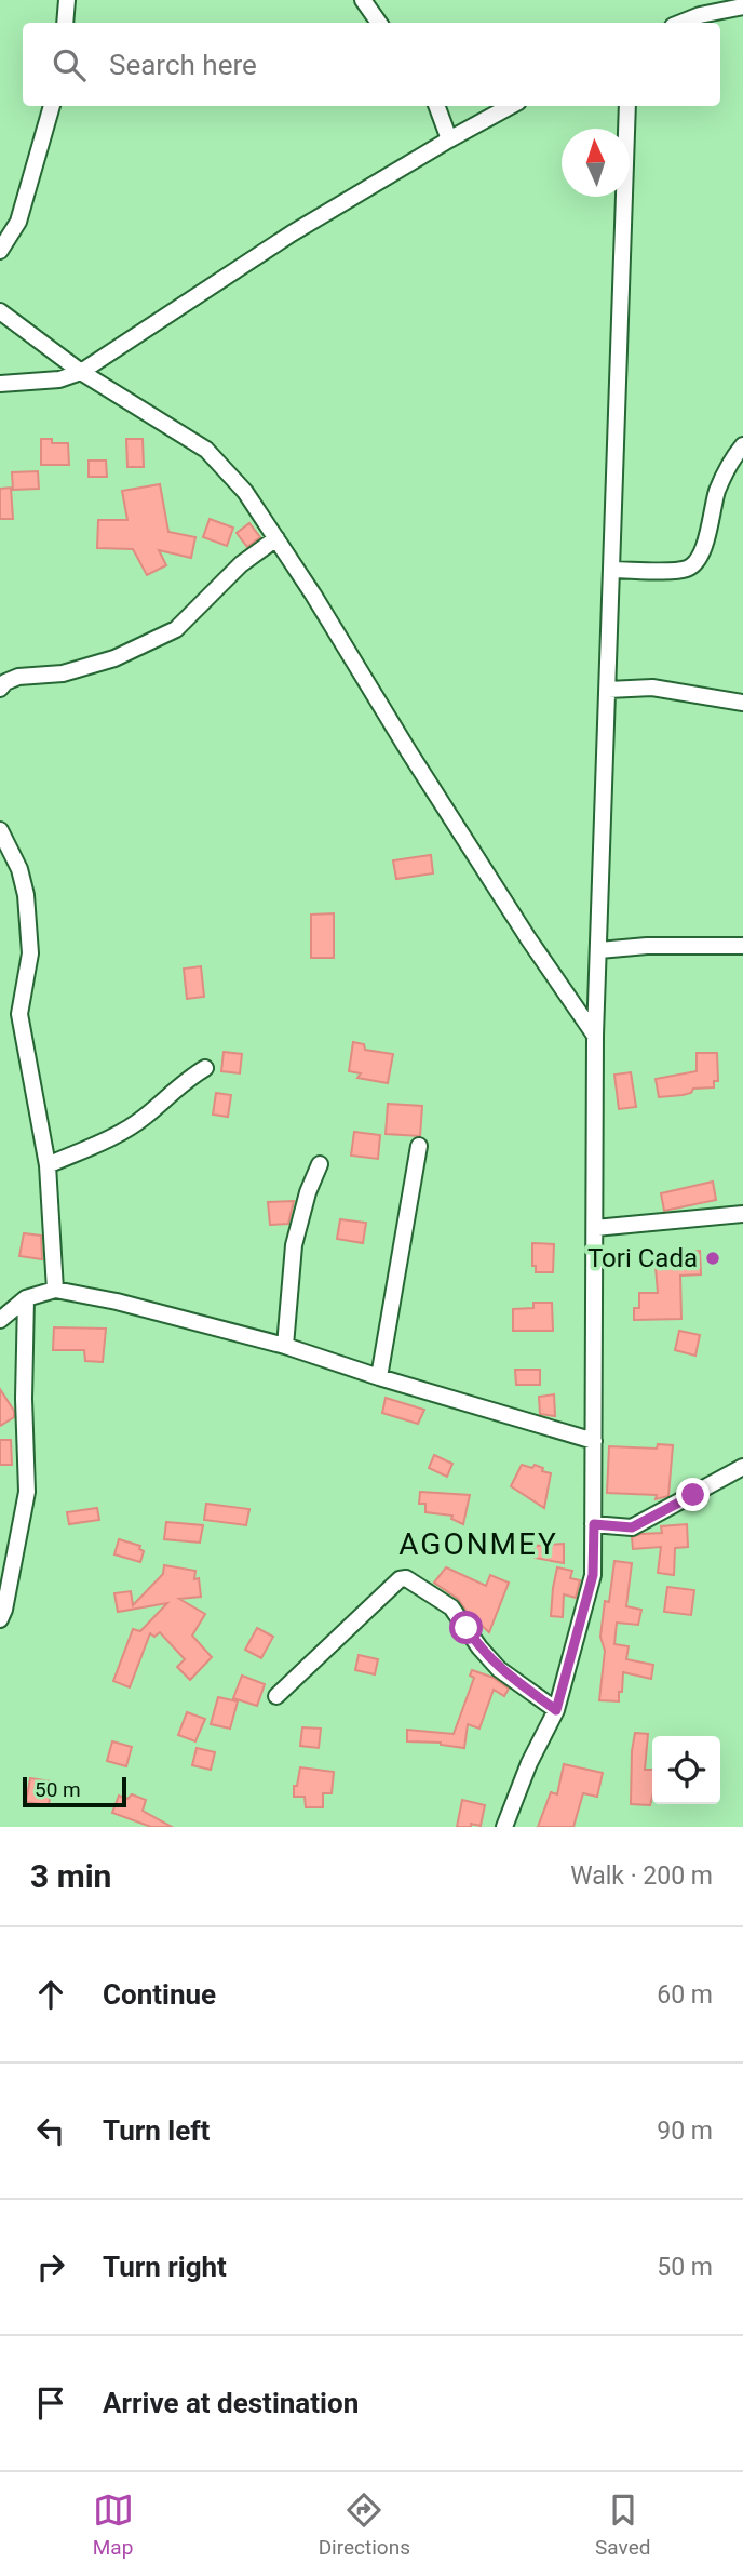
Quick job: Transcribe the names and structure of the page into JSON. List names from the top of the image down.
{
  "districts": ["AGONMEY"],
  "places": ["Tori Cada"],
  "scale_bar": "50 m",
  "north": "top",
  "page": {
    "search": "Search here",
    "scale": "50 m",
    "heading": ["3 min", "Walk · 200 m"],
    "list": [
      ["Continue", "60 m"],
      ["Turn left", "90 m"],
      ["Turn right", "50 m"],
      "Arrive at destination"
    ],
    "nav": ["Map", "Directions", "Saved"]
  }
}
